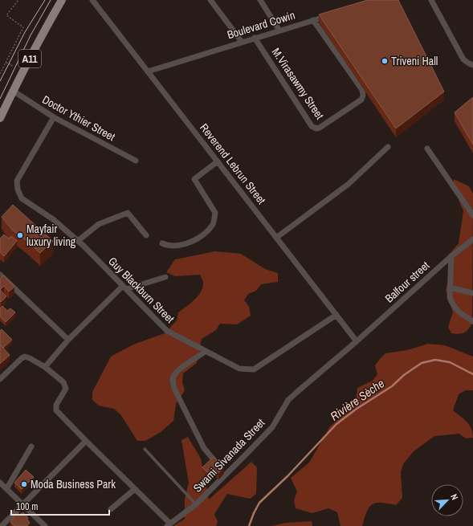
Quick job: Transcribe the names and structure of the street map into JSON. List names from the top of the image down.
{
  "streets": {
    "main road": ["A11"],
    "street": [
      "Boulevard Cowin",
      "M.Virasawmy Street",
      "Doctor Ythier Street",
      "Reverend Lebrun Street",
      "Balfour street",
      "Guy Blackburn Street",
      "Swami Sivanada Street"
    ]
  },
  "crossings": [
    ["Boulevard Cowin", "M.Virasawmy Street"],
    ["Boulevard Cowin", "Reverend Lebrun Street"],
    ["A11", "Doctor Ythier Street"],
    ["Doctor Ythier Street", "Guy Blackburn Street"],
    ["Reverend Lebrun Street", "Balfour street"],
    ["Reverend Lebrun Street", "Guy Blackburn Street"],
    ["Reverend Lebrun Street", "Swami Sivanada Street"],
    ["Balfour street", "Swami Sivanada Street"]
  ],
  "water": ["Rivière Sèche"],
  "places": ["Triveni Hall", "Mayfair luxury living", "Moda Business Park"],
  "scale_bar": "100 m",
  "north": "top right"
}
